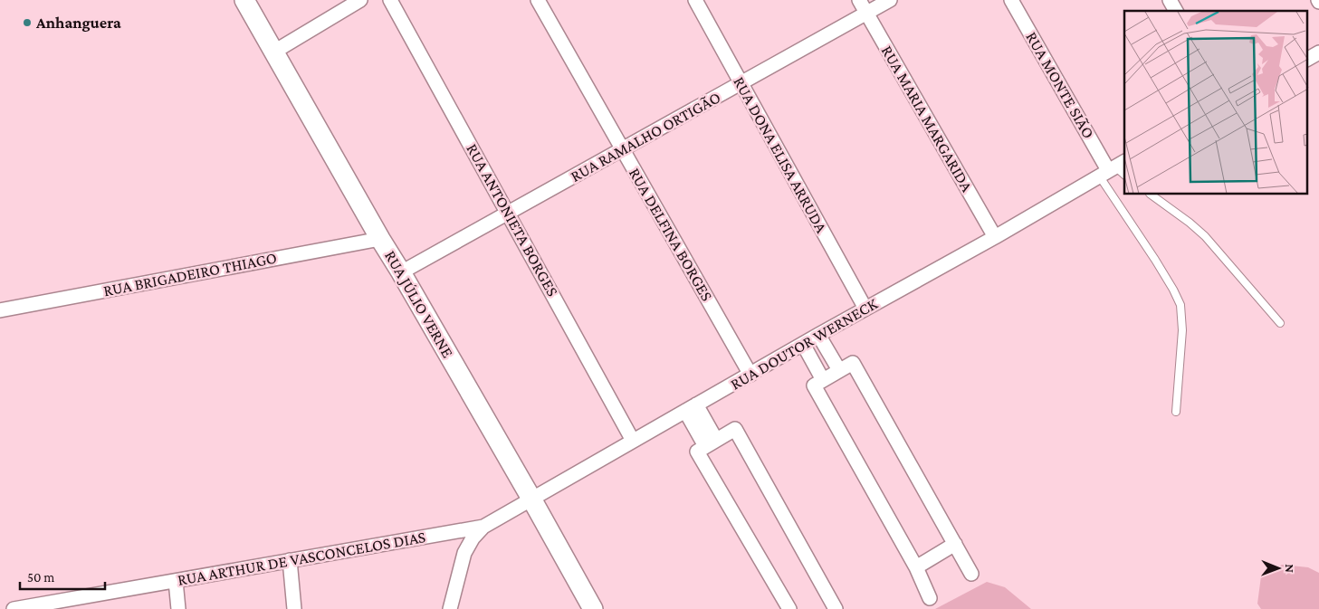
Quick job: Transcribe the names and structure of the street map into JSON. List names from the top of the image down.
{
  "streets": {
    "street": [
      "RUA MONTE SIÃO",
      "RUA MARIA MARGARIDA",
      "RUA RAMALHO ORTIGÃO",
      "RUA DONA ELISA ARRUDA",
      "RUA ANTONIETA BORGES",
      "RUA DELFINA BORGES",
      "RUA BRIGADEIRO THIAGO",
      "RUA JÚLIO VERNE",
      "RUA DOUTOR WERNECK",
      "RUA ARTHUR DE VASCONCELOS DIAS"
    ]
  },
  "crossings": [
    ["RUA MONTE SIÃO", "RUA DOUTOR WERNECK"],
    ["RUA MARIA MARGARIDA", "RUA RAMALHO ORTIGÃO"],
    ["RUA MARIA MARGARIDA", "RUA DOUTOR WERNECK"],
    ["RUA RAMALHO ORTIGÃO", "RUA DONA ELISA ARRUDA"],
    ["RUA RAMALHO ORTIGÃO", "RUA ANTONIETA BORGES"],
    ["RUA RAMALHO ORTIGÃO", "RUA DELFINA BORGES"],
    ["RUA RAMALHO ORTIGÃO", "RUA JÚLIO VERNE"],
    ["RUA DONA ELISA ARRUDA", "RUA DOUTOR WERNECK"],
    ["RUA ANTONIETA BORGES", "RUA DOUTOR WERNECK"],
    ["RUA DELFINA BORGES", "RUA DOUTOR WERNECK"],
    ["RUA BRIGADEIRO THIAGO", "RUA JÚLIO VERNE"],
    ["RUA JÚLIO VERNE", "RUA DOUTOR WERNECK"],
    ["RUA DOUTOR WERNECK", "RUA ARTHUR DE VASCONCELOS DIAS"]
  ],
  "places": ["Anhanguera"],
  "scale_bar": "50 m",
  "north": "right"
}
